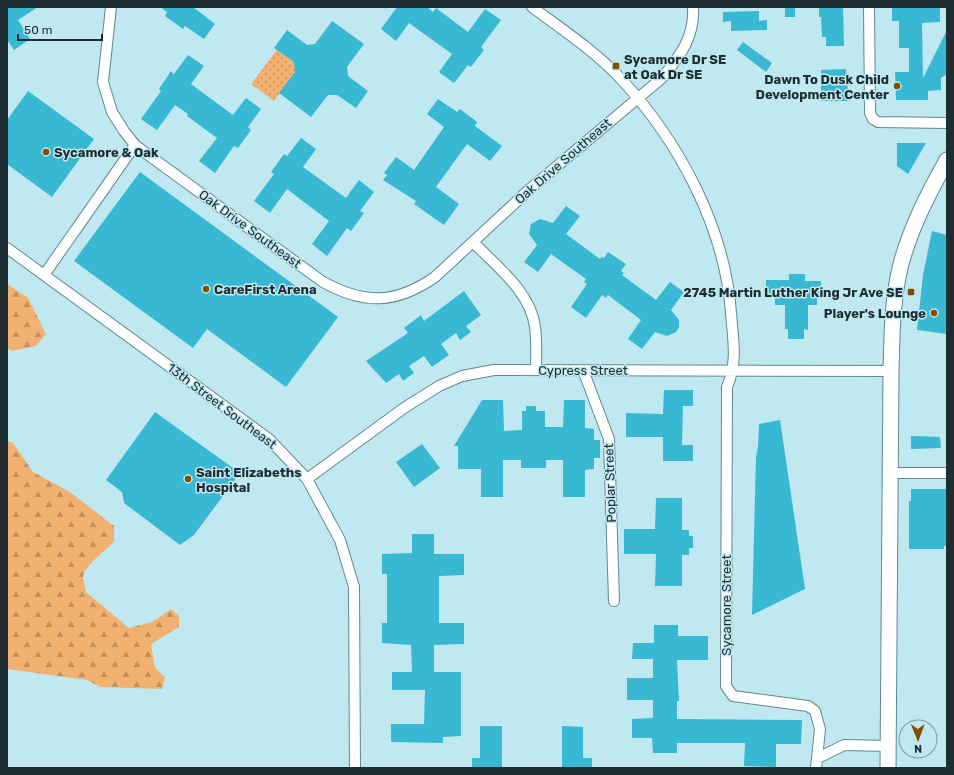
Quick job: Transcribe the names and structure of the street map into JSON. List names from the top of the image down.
{
  "streets": {
    "street": [
      "Oak Drive Southeast",
      "Cypress Street",
      "13th Street Southeast",
      "Poplar Street",
      "Sycamore Street"
    ]
  },
  "crossings": [
    ["Cypress Street", "13th Street Southeast"],
    ["Cypress Street", "Poplar Street"],
    ["Cypress Street", "Sycamore Street"]
  ],
  "places": {
    "transit": ["Sycamore Dr SE at Oak Dr SE", "2745 Martin Luther King Jr Ave SE"],
    "other": [
      "Dawn To Dusk Child Development Center",
      "Sycamore & Oak",
      "CareFirst Arena",
      "Player's Lounge",
      "Saint Elizabeths Hospital"
    ]
  },
  "scale_bar": "50 m",
  "north": "bottom"
}
